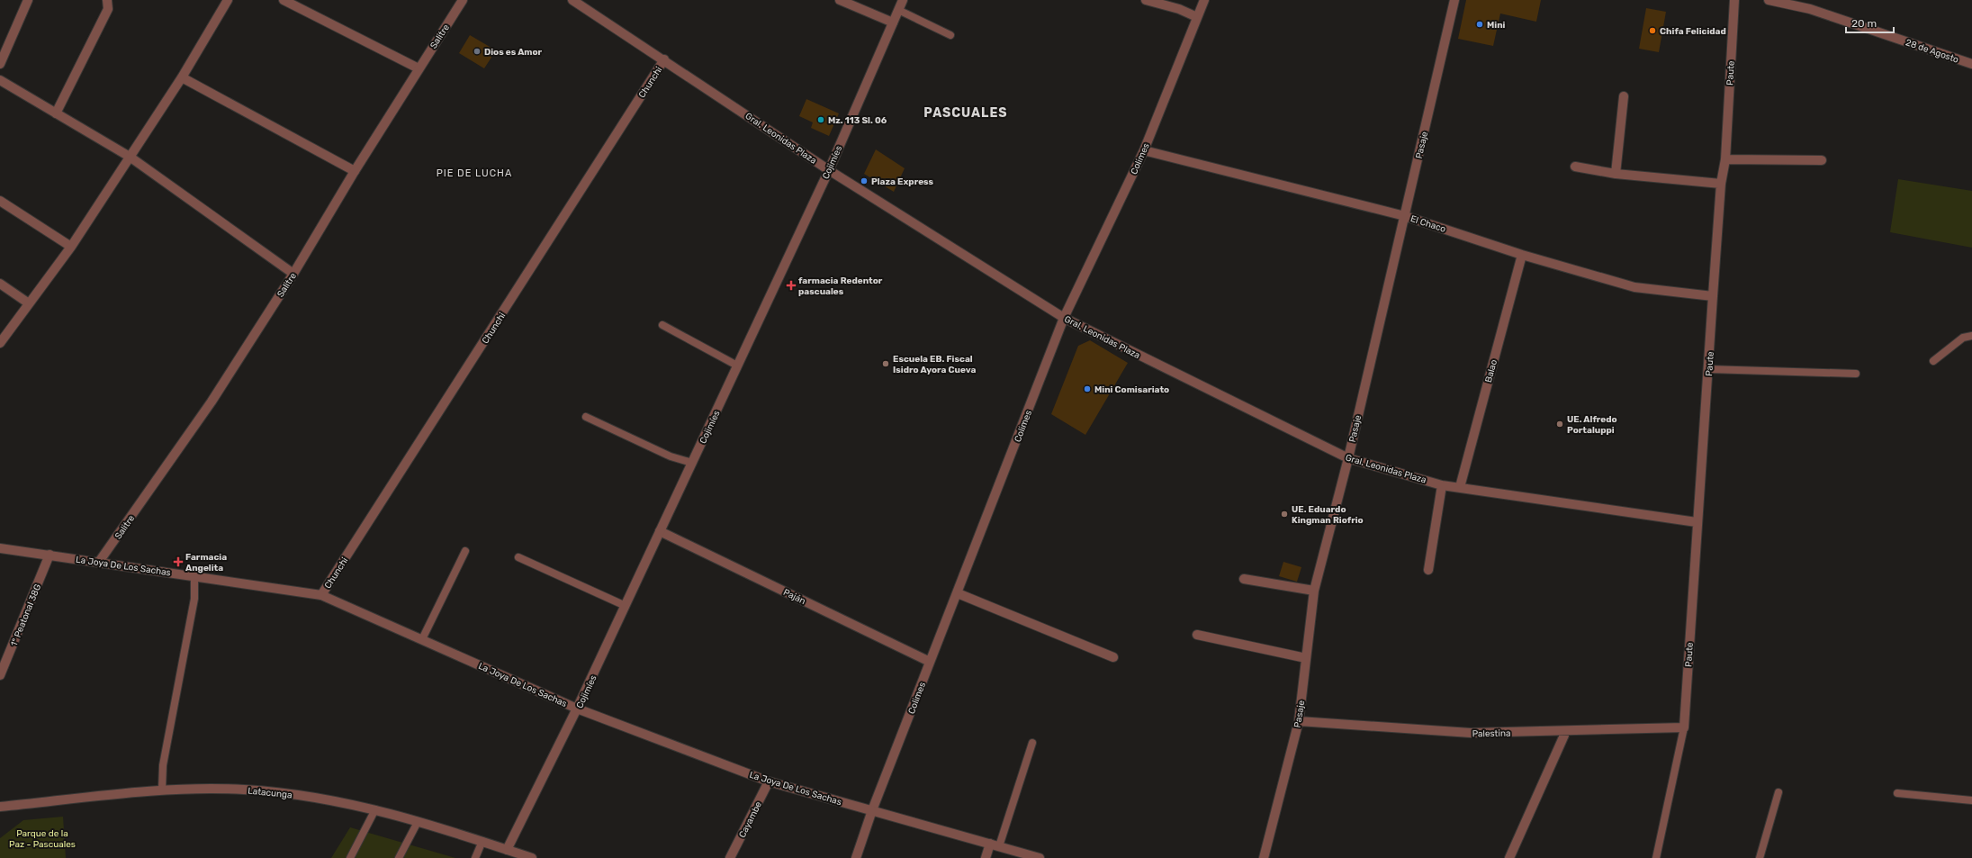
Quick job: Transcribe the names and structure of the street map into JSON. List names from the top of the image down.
{
  "streets": {
    "street": [
      "Salitre",
      "28 de Agosto",
      "Paute",
      "Chunchi",
      "Gral. Leonidas Plaza",
      "Pasaje",
      "Colimes",
      "Cojimíes",
      "El Chaco",
      "Balao",
      "La Joya De Los Sachas",
      "Paján",
      "1° Peatonal 38G",
      "Palestina",
      "Latacunga",
      "Cayambe"
    ]
  },
  "crossings": [
    ["Salitre", "La Joya De Los Sachas"],
    ["Paute", "Gral. Leonidas Plaza"],
    ["Paute", "El Chaco"],
    ["Paute", "Palestina"],
    ["Chunchi", "Gral. Leonidas Plaza"],
    ["Chunchi", "La Joya De Los Sachas"],
    ["Gral. Leonidas Plaza", "Pasaje"],
    ["Gral. Leonidas Plaza", "Colimes"],
    ["Gral. Leonidas Plaza", "Cojimíes"],
    ["Gral. Leonidas Plaza", "Balao"],
    ["Pasaje", "El Chaco"],
    ["Pasaje", "Palestina"],
    ["Colimes", "El Chaco"],
    ["Colimes", "La Joya De Los Sachas"],
    ["Colimes", "Paján"],
    ["Cojimíes", "La Joya De Los Sachas"],
    ["Cojimíes", "Paján"],
    ["Cojimíes", "Latacunga"],
    ["El Chaco", "Balao"],
    ["La Joya De Los Sachas", "1° Peatonal 38G"],
    ["La Joya De Los Sachas", "Cayambe"]
  ],
  "districts": ["PASCUALES", "PIE DE LUCHA"],
  "parks": ["Parque de la Paz - Pascuales"],
  "places": {
    "other": [
      "Mini",
      "Chifa Felicidad",
      "Dios es Amor",
      "Mz. 113 Sl. 06",
      "Plaza Express",
      "Escuela EB. Fiscal Isidro Ayora Cueva",
      "Mini Comisariato",
      "UE. Alfredo Portaluppi",
      "UE. Eduardo Kingman Riofrio"
    ],
    "health": ["farmacia Redentor pascuales", "Farmacia Angelita"]
  },
  "scale_bar": "20 m"
}
